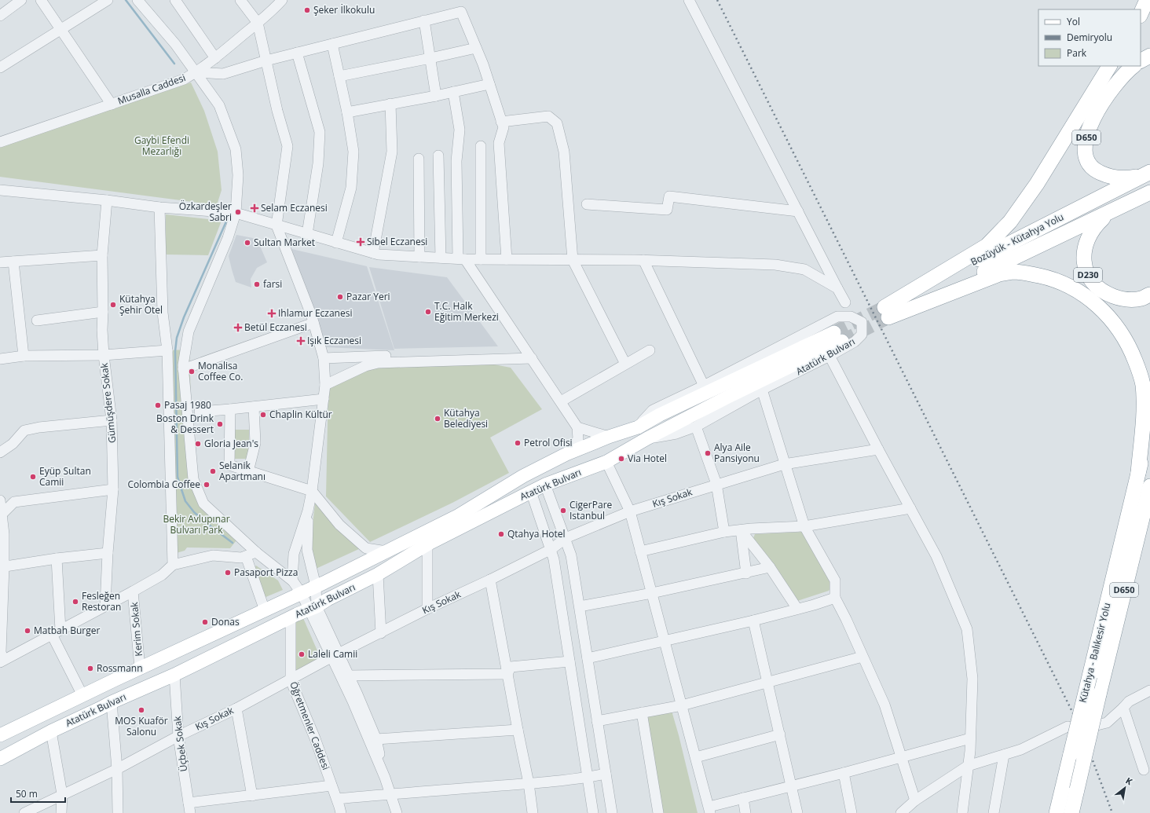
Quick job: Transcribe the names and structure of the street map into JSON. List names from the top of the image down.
{
  "streets": {
    "highway": [
      "D650",
      "Bozüyük - Kütahya Yolu",
      "D230",
      "Kütahya - Balıkesir Yolu"
    ],
    "main road": ["Atatürk Bulvarı"],
    "street": [
      "Musalla Caddesi",
      "Gümüşdere Sokak",
      "Kış Sokak",
      "Kerim Sokak",
      "Öğretmenler Caddesi",
      "Üçbek Sokak"
    ]
  },
  "crossings": [
    ["D650", "Bozüyük - Kütahya Yolu"],
    ["Bozüyük - Kütahya Yolu", "D230"],
    ["Atatürk Bulvarı", "Kerim Sokak"],
    ["Atatürk Bulvarı", "Öğretmenler Caddesi"],
    ["Atatürk Bulvarı", "Üçbek Sokak"],
    ["Kış Sokak", "Öğretmenler Caddesi"],
    ["Kış Sokak", "Üçbek Sokak"]
  ],
  "parks": ["Gaybi Efendi Mezarlığı", "Bekir Avlupınar Bulvarı Park"],
  "places": {
    "other": [
      "Şeker İlkokulu",
      "Özkardeşler Sabri",
      "Sultan Market",
      "farsi",
      "Pazar Yeri",
      "Kütahya Şehir Otel",
      "T.C. Halk Eğitim Merkezi",
      "Monalisa Coffee Co.",
      "Pasaj 1980",
      "Chaplin Kültür",
      "Kütahya Belediyesi",
      "Boston Drink & Dessert",
      "Petrol Ofisi",
      "Gloria Jean's",
      "Alya Aile Pansiyonu",
      "Via Hotel",
      "Selanik Apartmanı",
      "Eyüp Sultan Camii",
      "Colombia Coffee",
      "CigerPare Istanbul",
      "Qtahya Hotel",
      "Pasaport Pizza",
      "Fesleğen Restoran",
      "Donas",
      "Matbah Burger",
      "Laleli Camii",
      "Rossmann",
      "MOS Kuaför Salonu"
    ],
    "health": [
      "Selam Eczanesi",
      "Sibel Eczanesi",
      "Ihlamur Eczanesi",
      "Betül Eczanesi",
      "Işık Eczanesi"
    ]
  },
  "legend": ["Yol", "Demiryolu", "Park"],
  "scale_bar": "50 m",
  "north": "top right"
}
